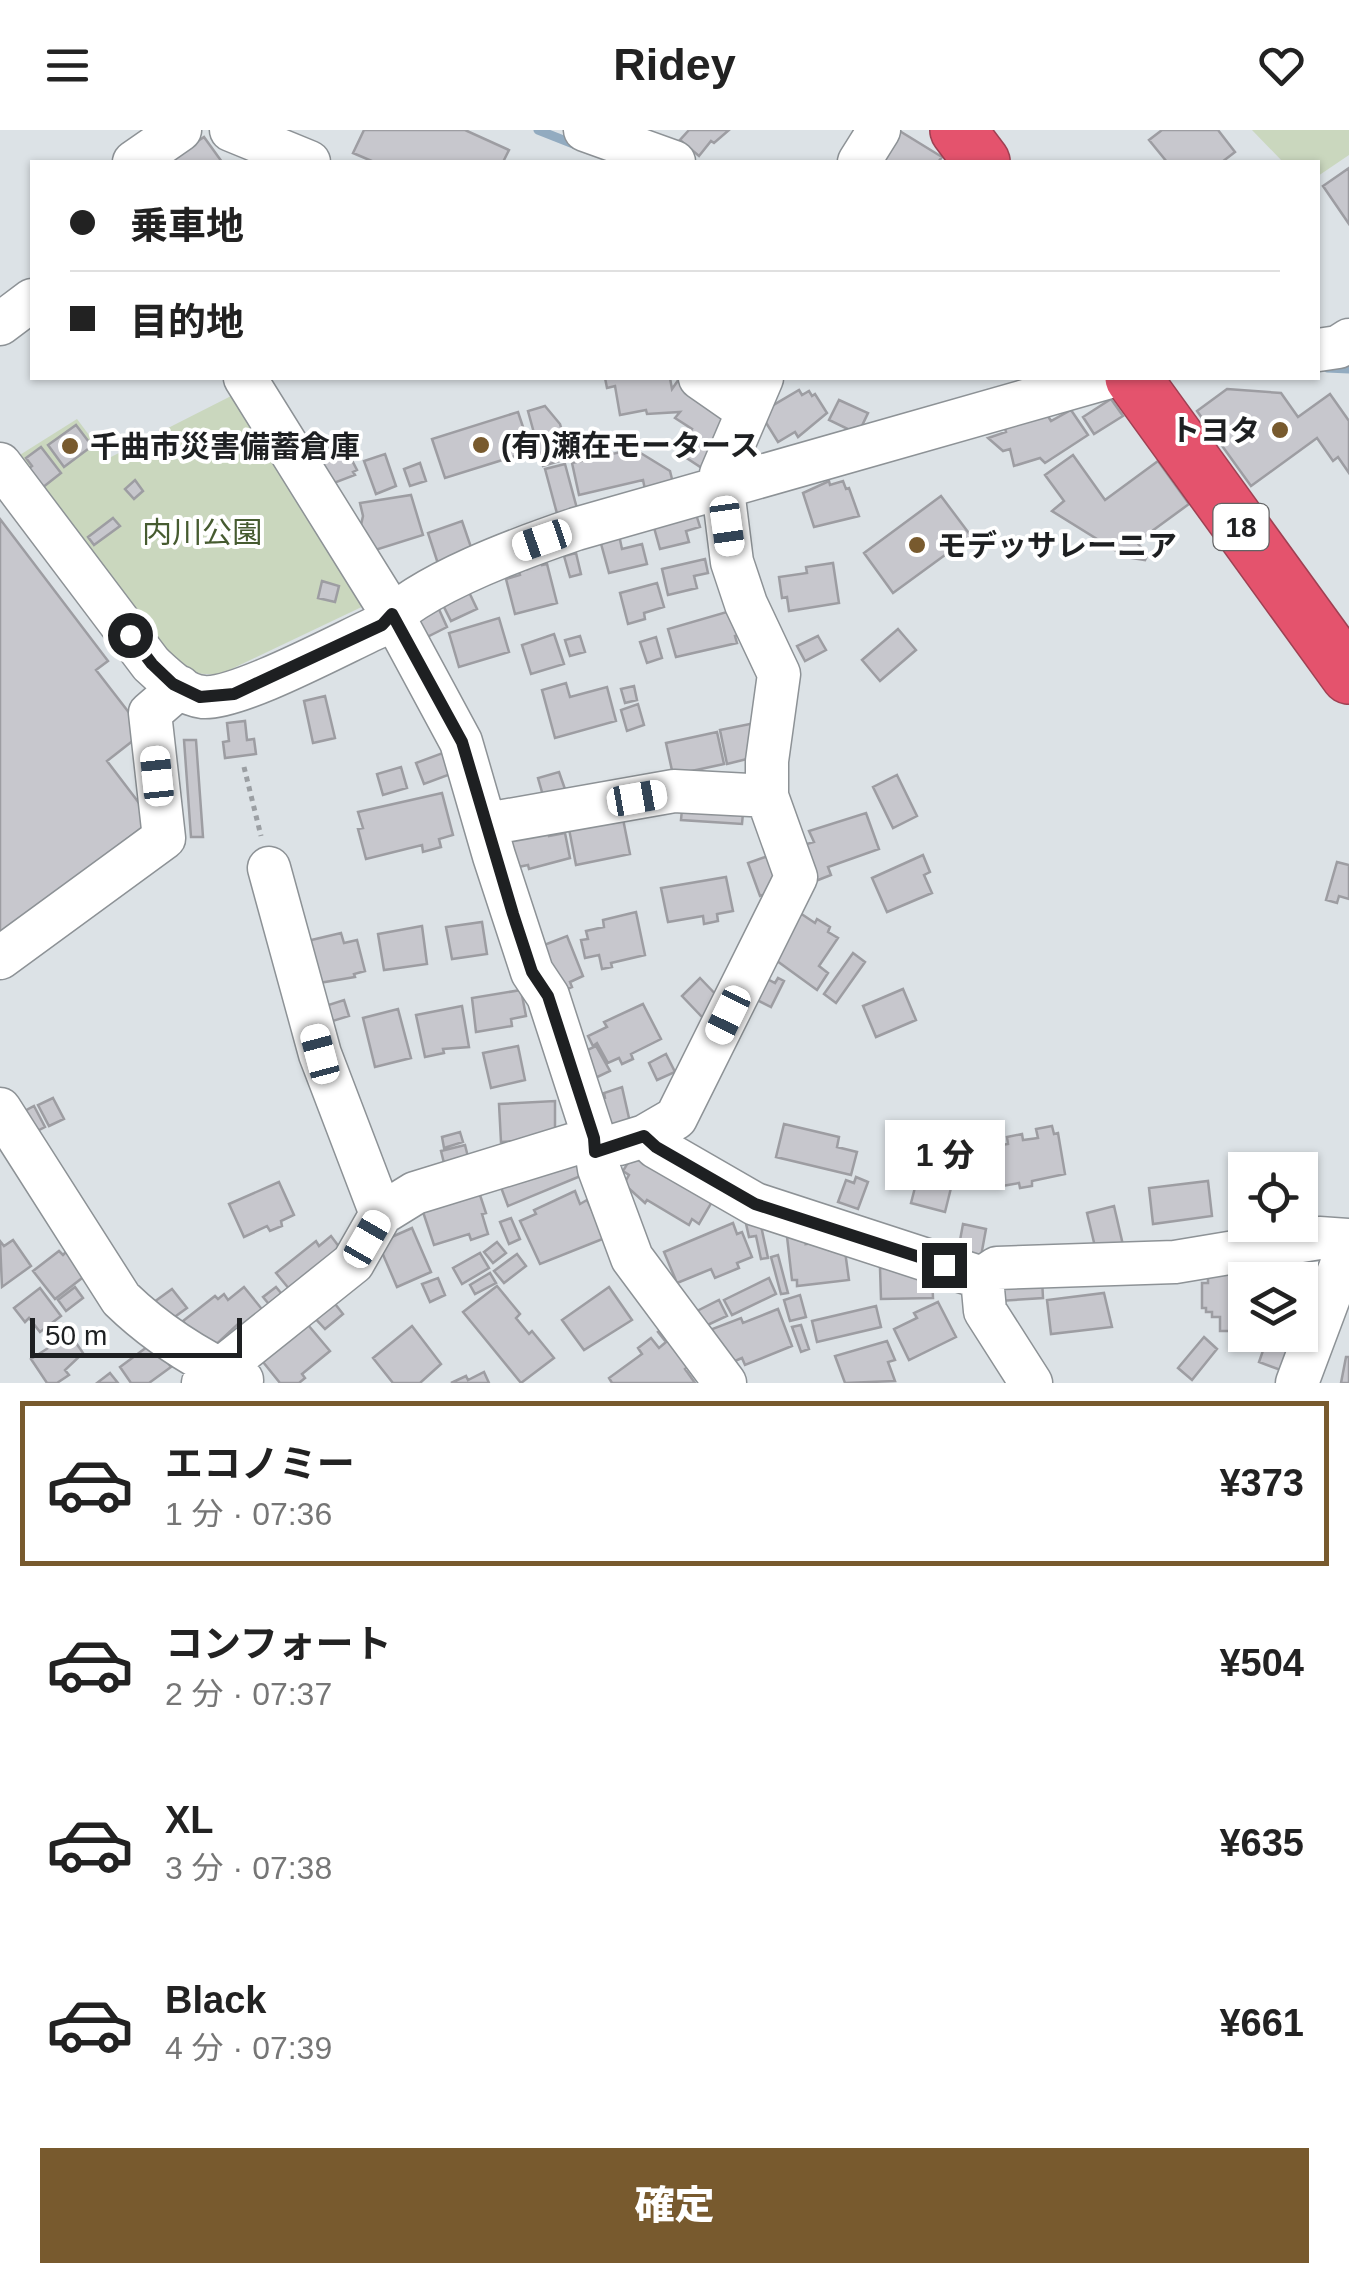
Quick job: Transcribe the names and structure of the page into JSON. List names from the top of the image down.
{
  "streets": {
    "highway": ["18"]
  },
  "parks": ["内川公園"],
  "places": [
    "トヨタ",
    "(有)瀬在モータース",
    "千曲市災害備蓄倉庫",
    "モデッサレーニア"
  ],
  "scale_bar": "50 m",
  "page": {
    "header": "Ridey",
    "banner": ["乗車地", "目的地"],
    "bubble": "1 分",
    "scale": "50 m",
    "list": [
      {
        "name": "エコノミー",
        "note": "1 分 · 07:36",
        "value": "¥373"
      },
      {
        "name": "コンフォート",
        "note": "2 分 · 07:37",
        "value": "¥504"
      },
      {
        "name": "XL",
        "note": "3 分 · 07:38",
        "value": "¥635"
      },
      {
        "name": "Black",
        "note": "4 分 · 07:39",
        "value": "¥661"
      }
    ],
    "buttons": "確定"
  }
}
